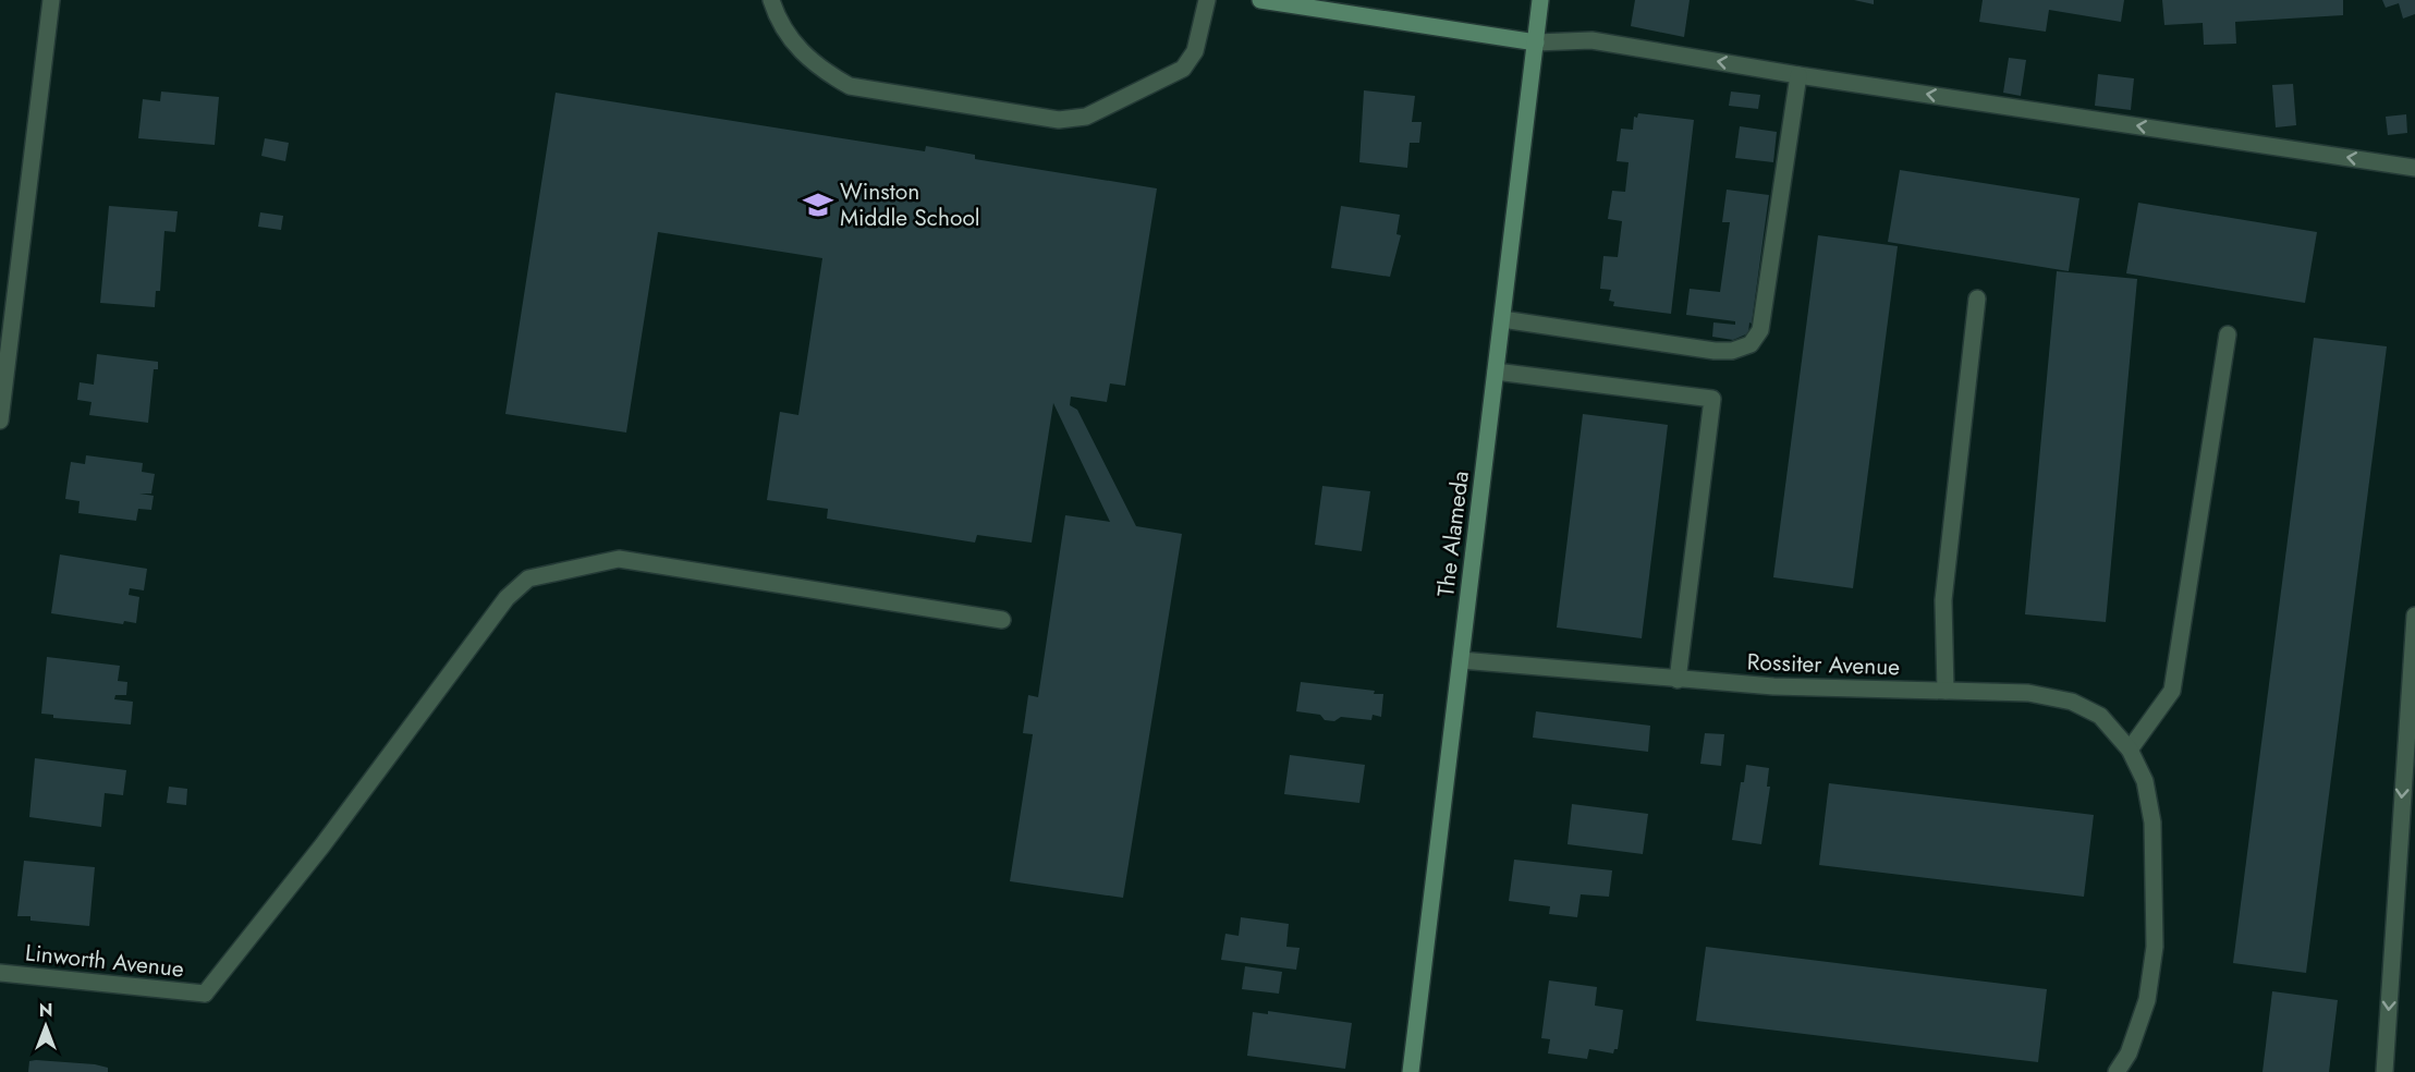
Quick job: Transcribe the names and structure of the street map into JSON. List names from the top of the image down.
{
  "streets": {
    "main road": ["The Alameda"],
    "street": ["Rossiter Avenue", "Linworth Avenue"]
  },
  "crossings": [
    ["The Alameda", "Rossiter Avenue"]
  ],
  "places": {
    "school or university": ["Winston Middle School"]
  },
  "north": "top"
}
